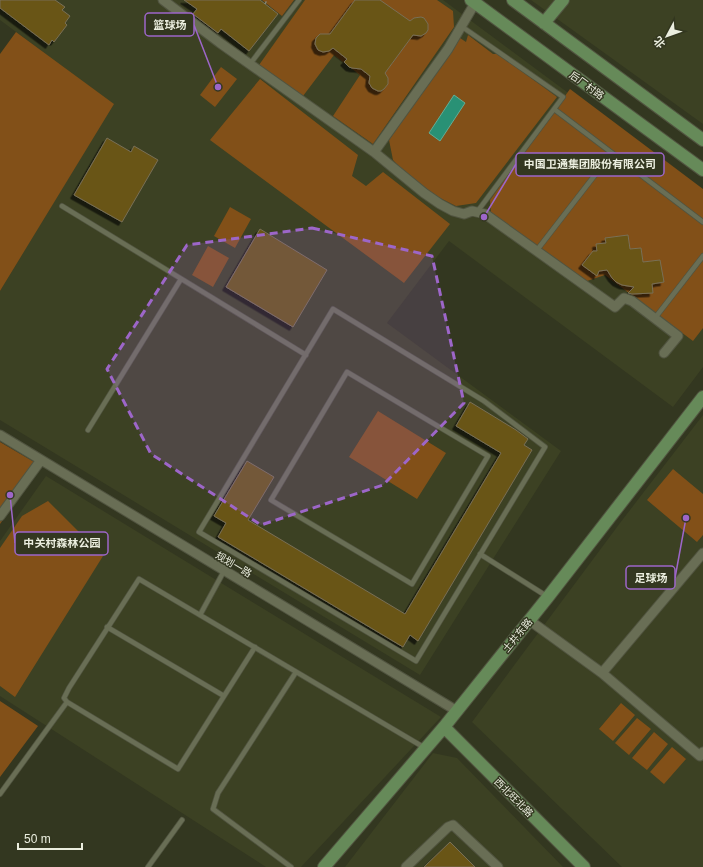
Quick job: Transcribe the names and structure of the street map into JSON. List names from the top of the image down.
{
  "streets": {
    "street": [
      "后厂村路",
      "规划一路",
      "土井东路",
      "西北旺北路"
    ]
  },
  "crossings": [
    ["规划一路", "土井东路"],
    ["土井东路", "西北旺北路"]
  ],
  "places": [
    "篮球场",
    "中国卫通集团股份有限公司",
    "中关村森林公园",
    "足球场"
  ],
  "scale_bar": "50 m",
  "north": "bottom left"
}
